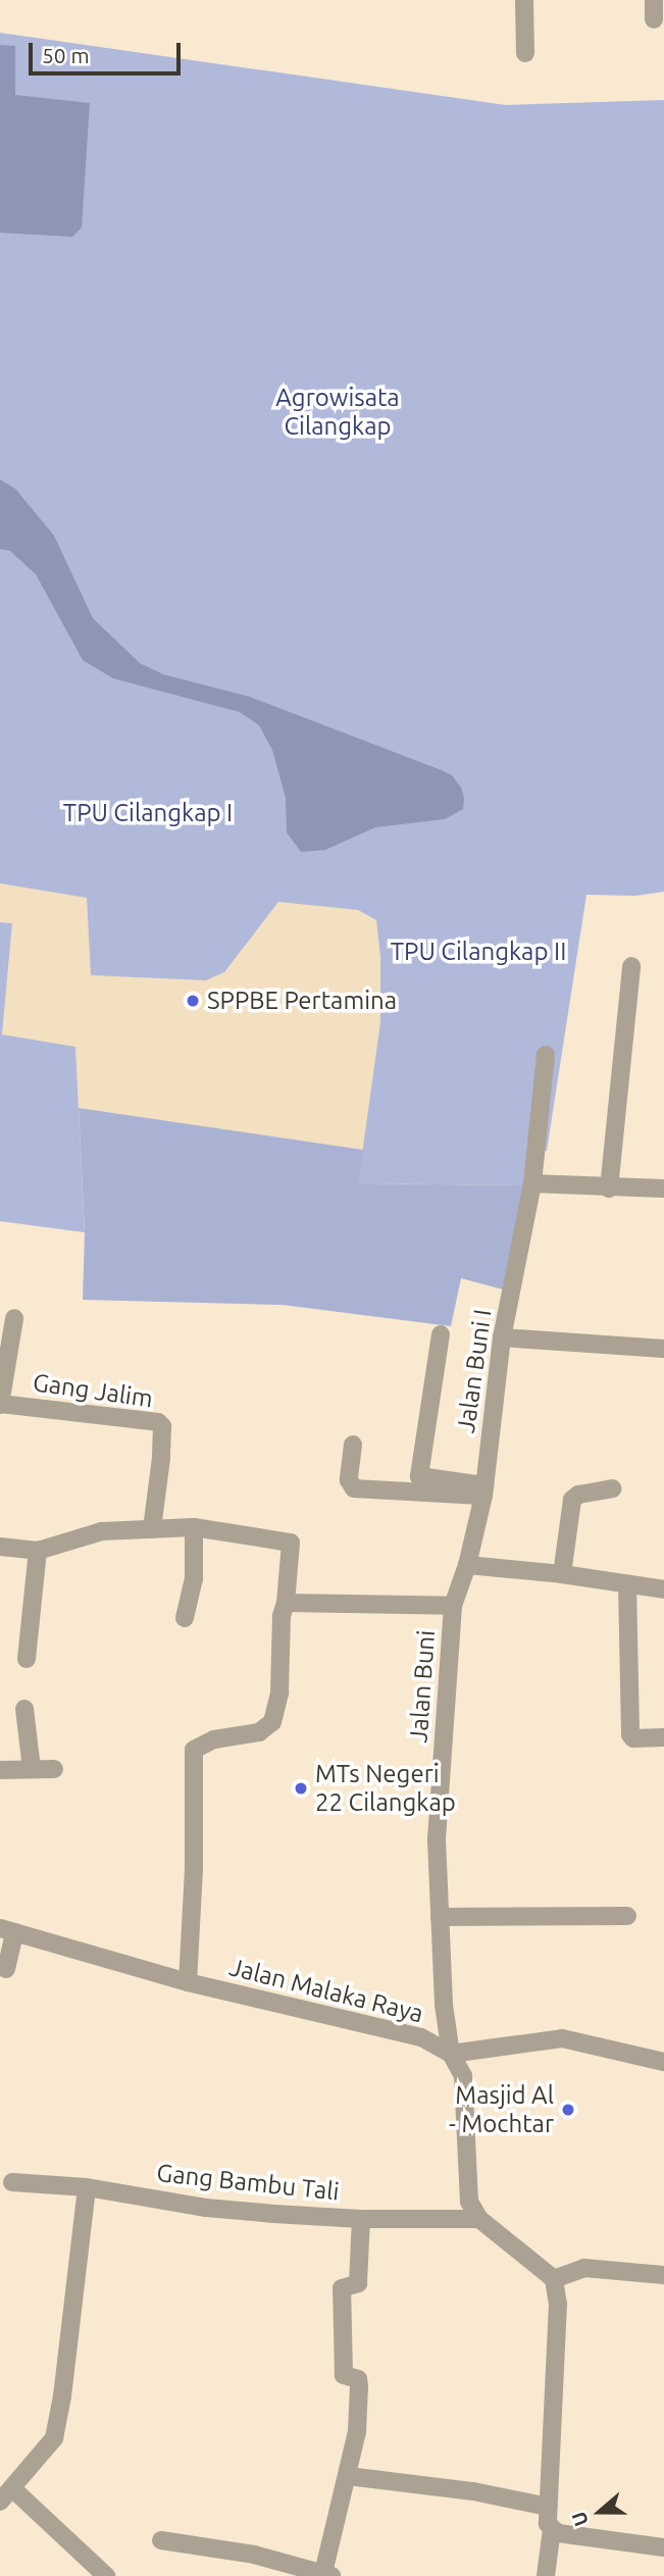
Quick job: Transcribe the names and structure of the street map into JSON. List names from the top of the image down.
{
  "streets": {
    "street": [
      "Jalan Buni I",
      "Gang Jalim",
      "Jalan Buni",
      "Jalan Malaka Raya",
      "Gang Bambu Tali"
    ]
  },
  "crossings": [
    ["Jalan Buni I", "Jalan Buni"],
    ["Jalan Buni", "Jalan Malaka Raya"]
  ],
  "parks": ["Agrowisata Cilangkap", "TPU Cilangkap I", "TPU Cilangkap II"],
  "places": ["SPPBE Pertamina", "MTs Negeri 22 Cilangkap", "Masjid Al - Mochtar"],
  "scale_bar": "50 m",
  "north": "left"
}
